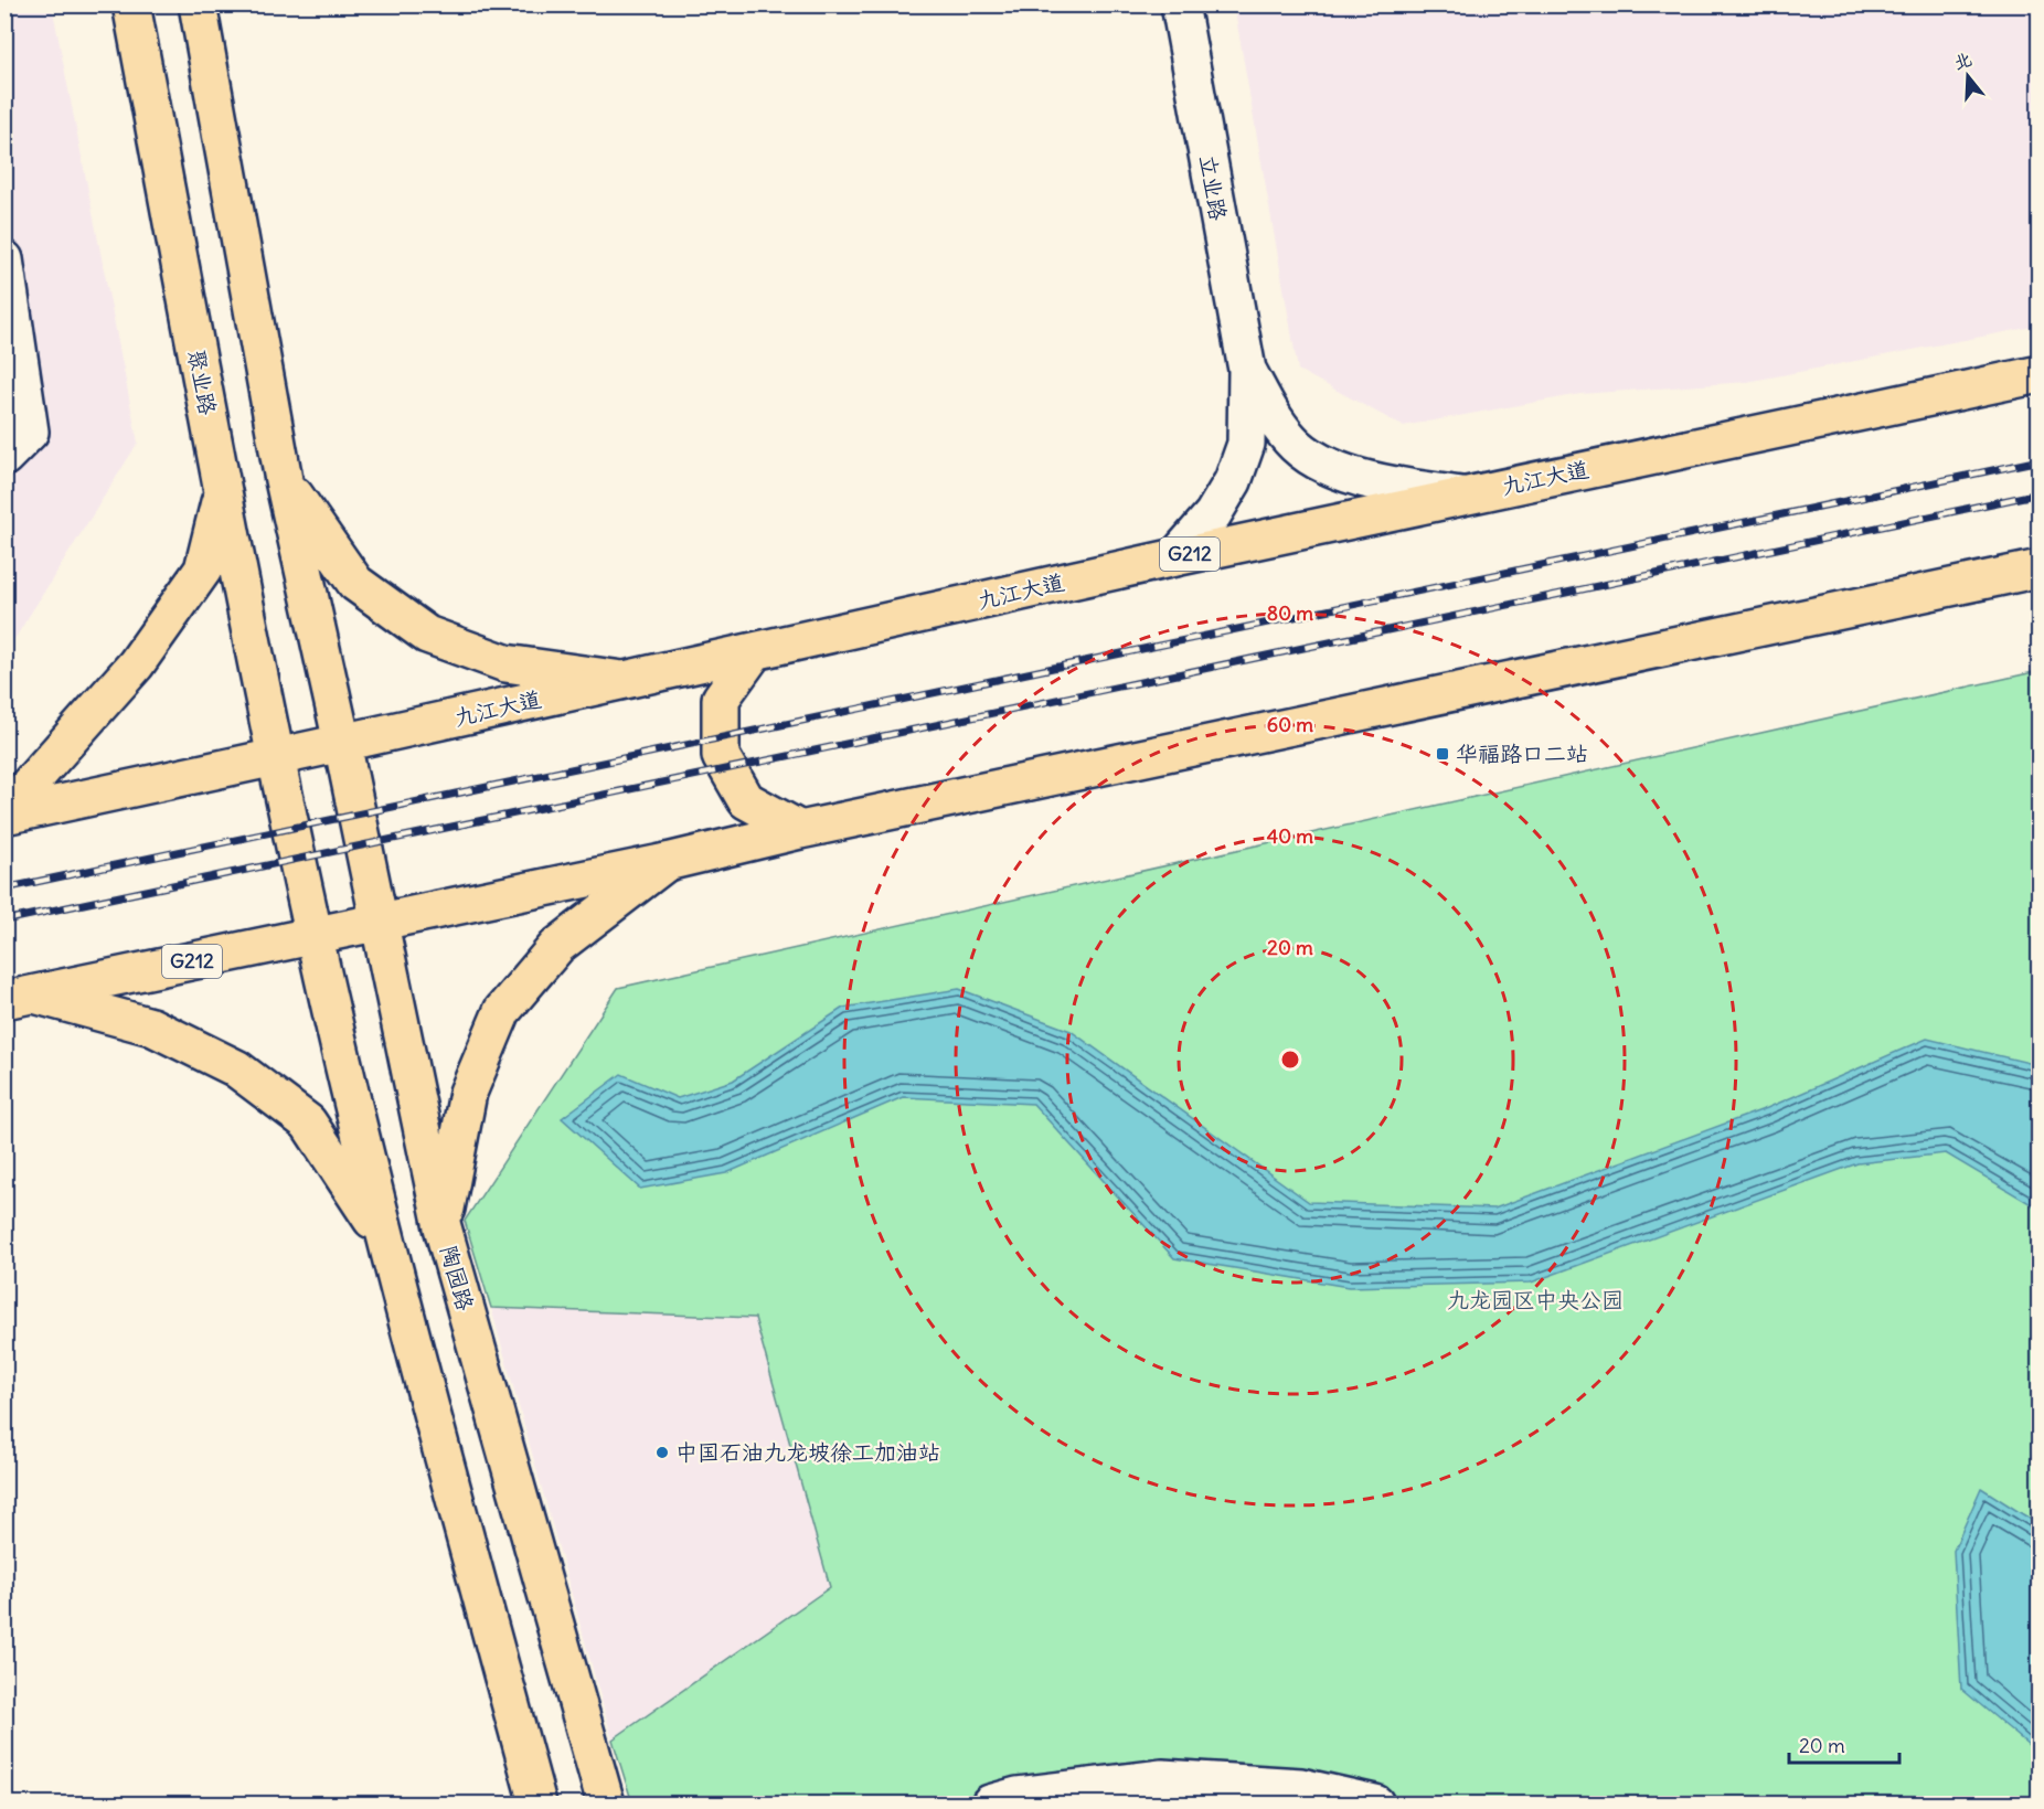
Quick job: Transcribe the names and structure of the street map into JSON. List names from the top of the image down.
{
  "streets": {
    "main road": [
      "聚业路",
      "九江大道",
      "G212",
      "陶园路"
    ],
    "street": ["立业路"]
  },
  "crossings": [
    ["聚业路", "九江大道"],
    ["九江大道", "陶园路"],
    ["G212", "陶园路"]
  ],
  "parks": ["九龙园区中央公园"],
  "places": {
    "transit": ["华福路口二站"],
    "other": ["中国石油九龙坡徐工加油站"]
  },
  "scale_bar": "20 m",
  "north": "top",
  "rings": [
    "80 m",
    "60 m",
    "40 m",
    "20 m"
  ]
}
